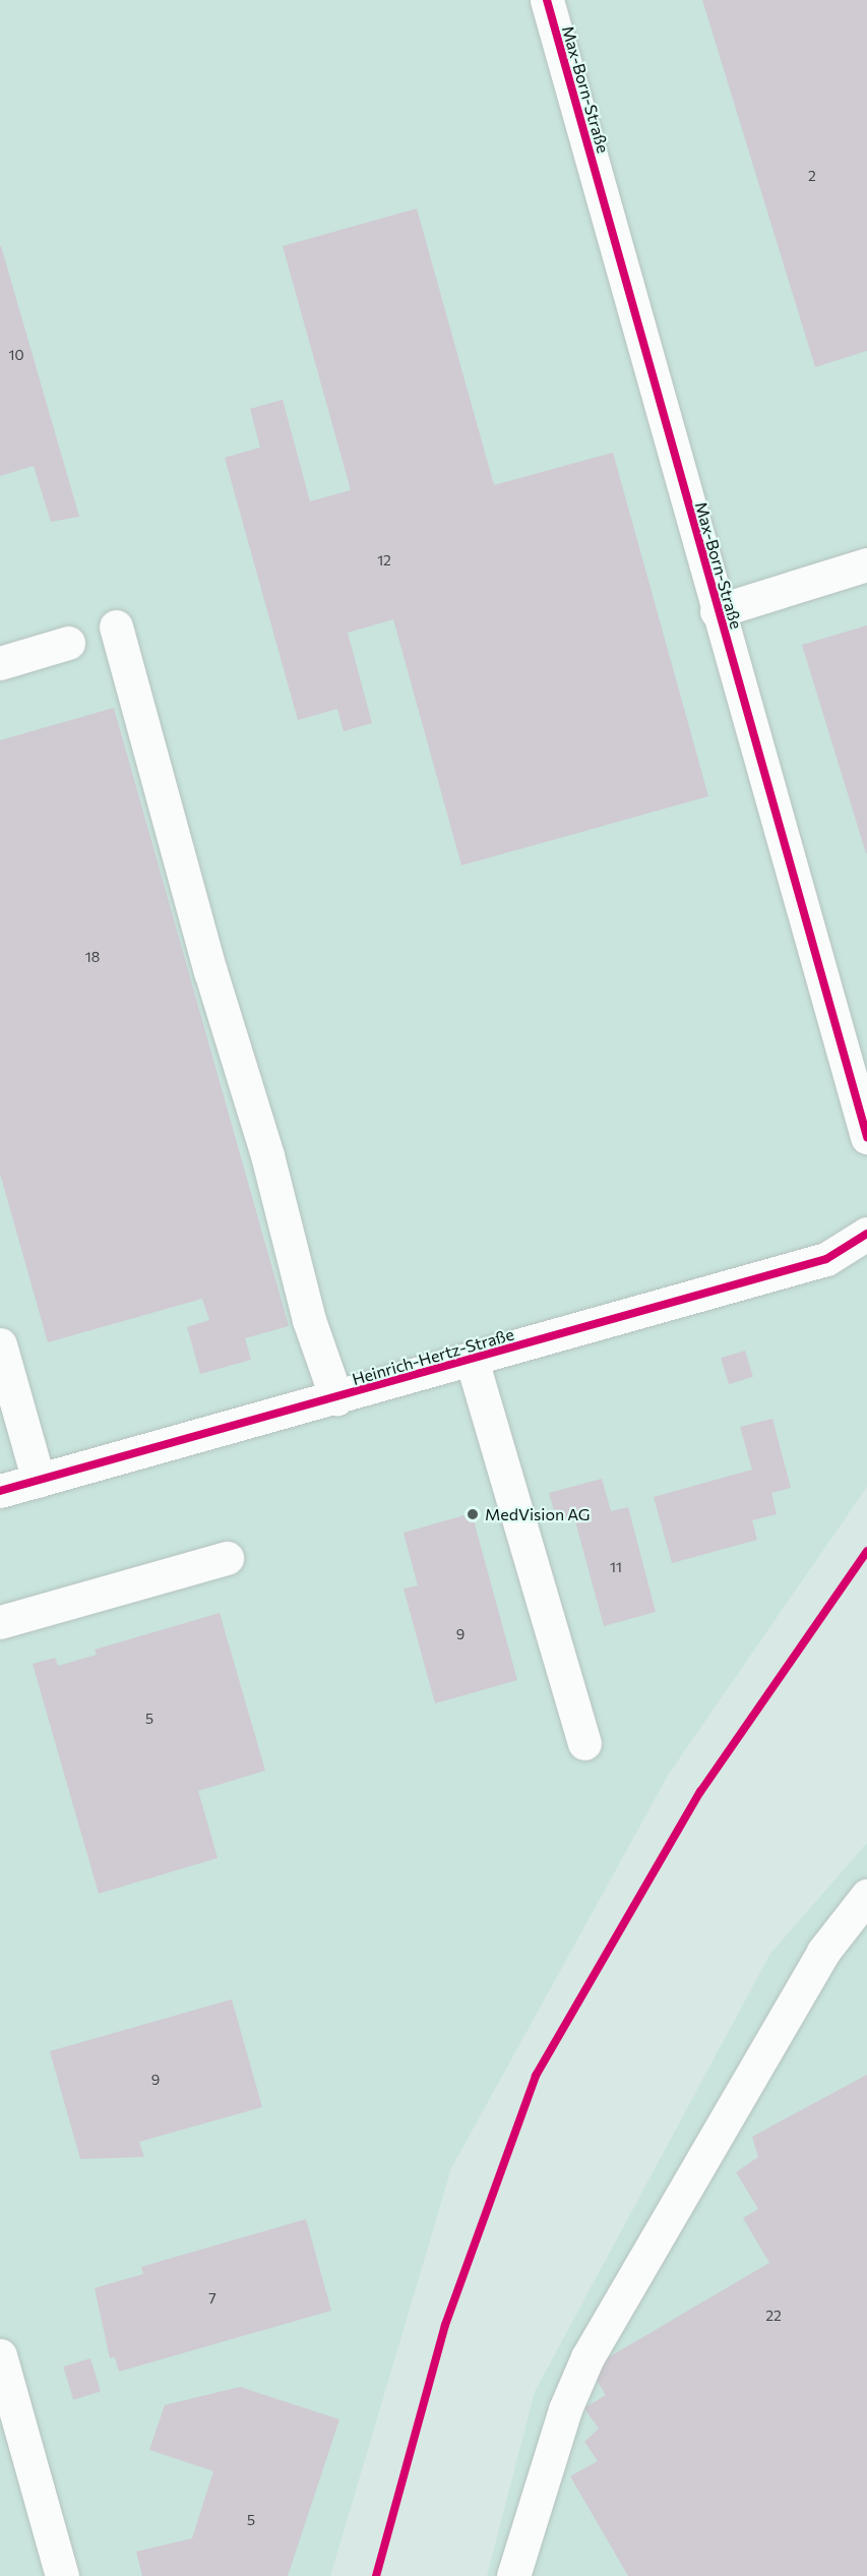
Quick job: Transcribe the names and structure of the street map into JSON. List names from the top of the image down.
{
  "streets": {
    "street": ["Max-Born-Straße", "Heinrich-Hertz-Straße"]
  },
  "places": ["MedVision AG"],
  "house_numbers": [
    "2",
    "10",
    "12",
    "18",
    "11",
    "9",
    "5",
    "9",
    "7",
    "22",
    "5"
  ]
}
